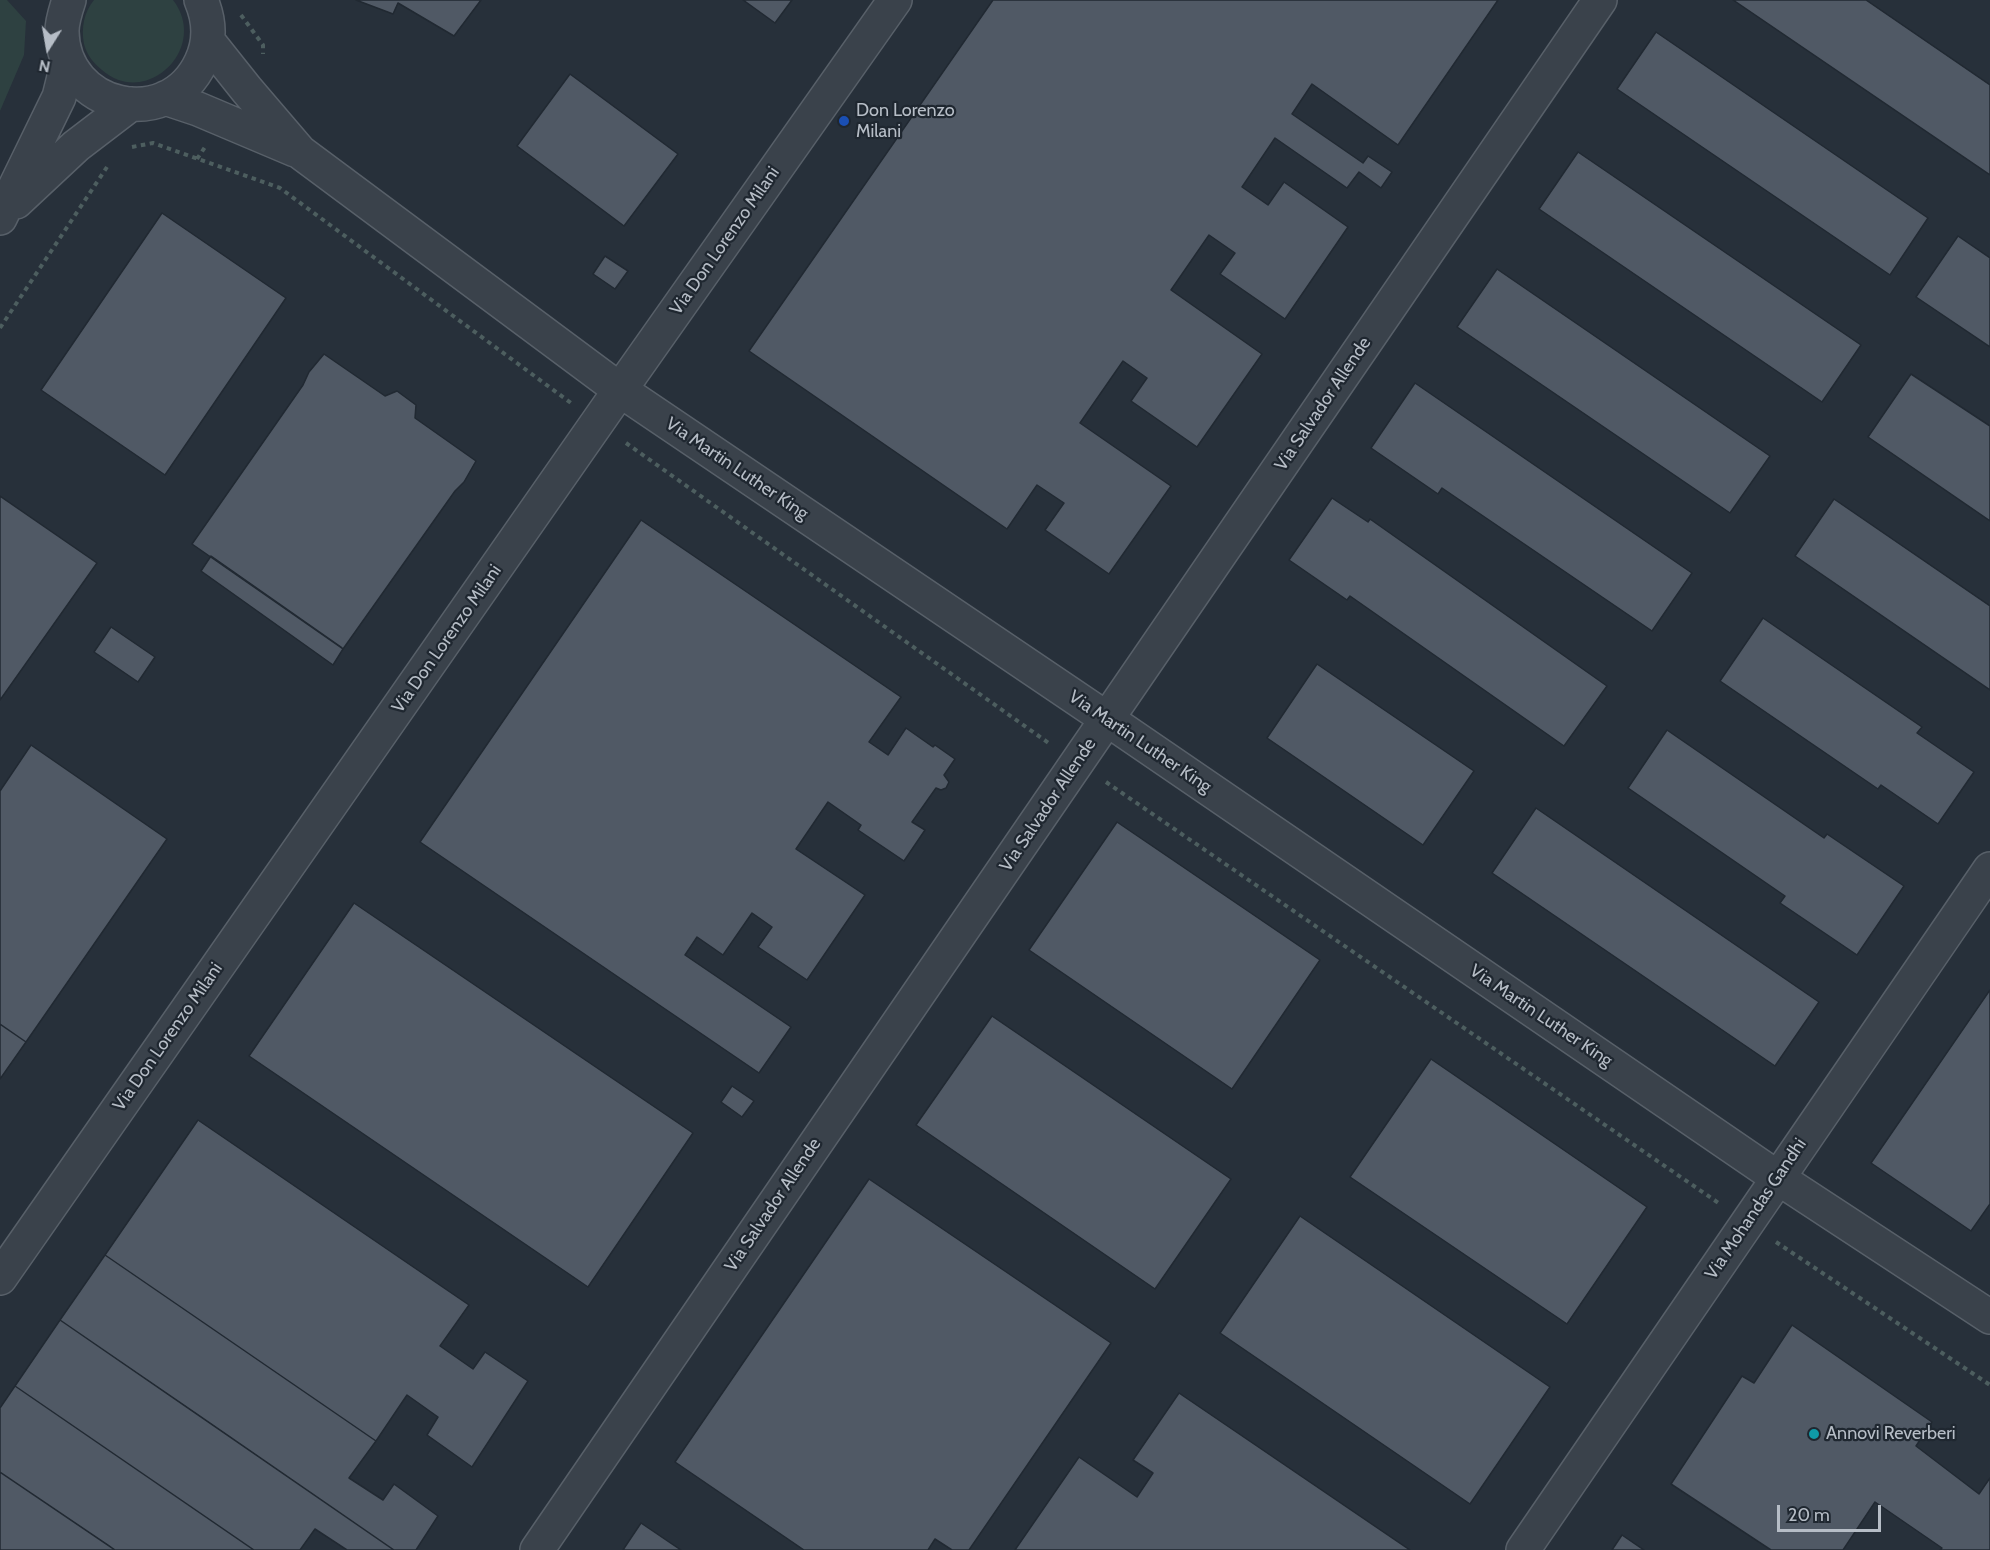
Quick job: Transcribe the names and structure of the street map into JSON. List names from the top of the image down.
{
  "streets": {
    "street": [
      "Via Don Lorenzo Milani",
      "Via Salvador Allende",
      "Via Martin Luther King",
      "Via Mohandas Gandhi"
    ]
  },
  "crossings": [
    ["Via Don Lorenzo Milani", "Via Martin Luther King"],
    ["Via Salvador Allende", "Via Martin Luther King"],
    ["Via Martin Luther King", "Via Mohandas Gandhi"]
  ],
  "places": ["Don Lorenzo Milani", "Annovi Reverberi"],
  "scale_bar": "20 m",
  "north": "bottom"
}
